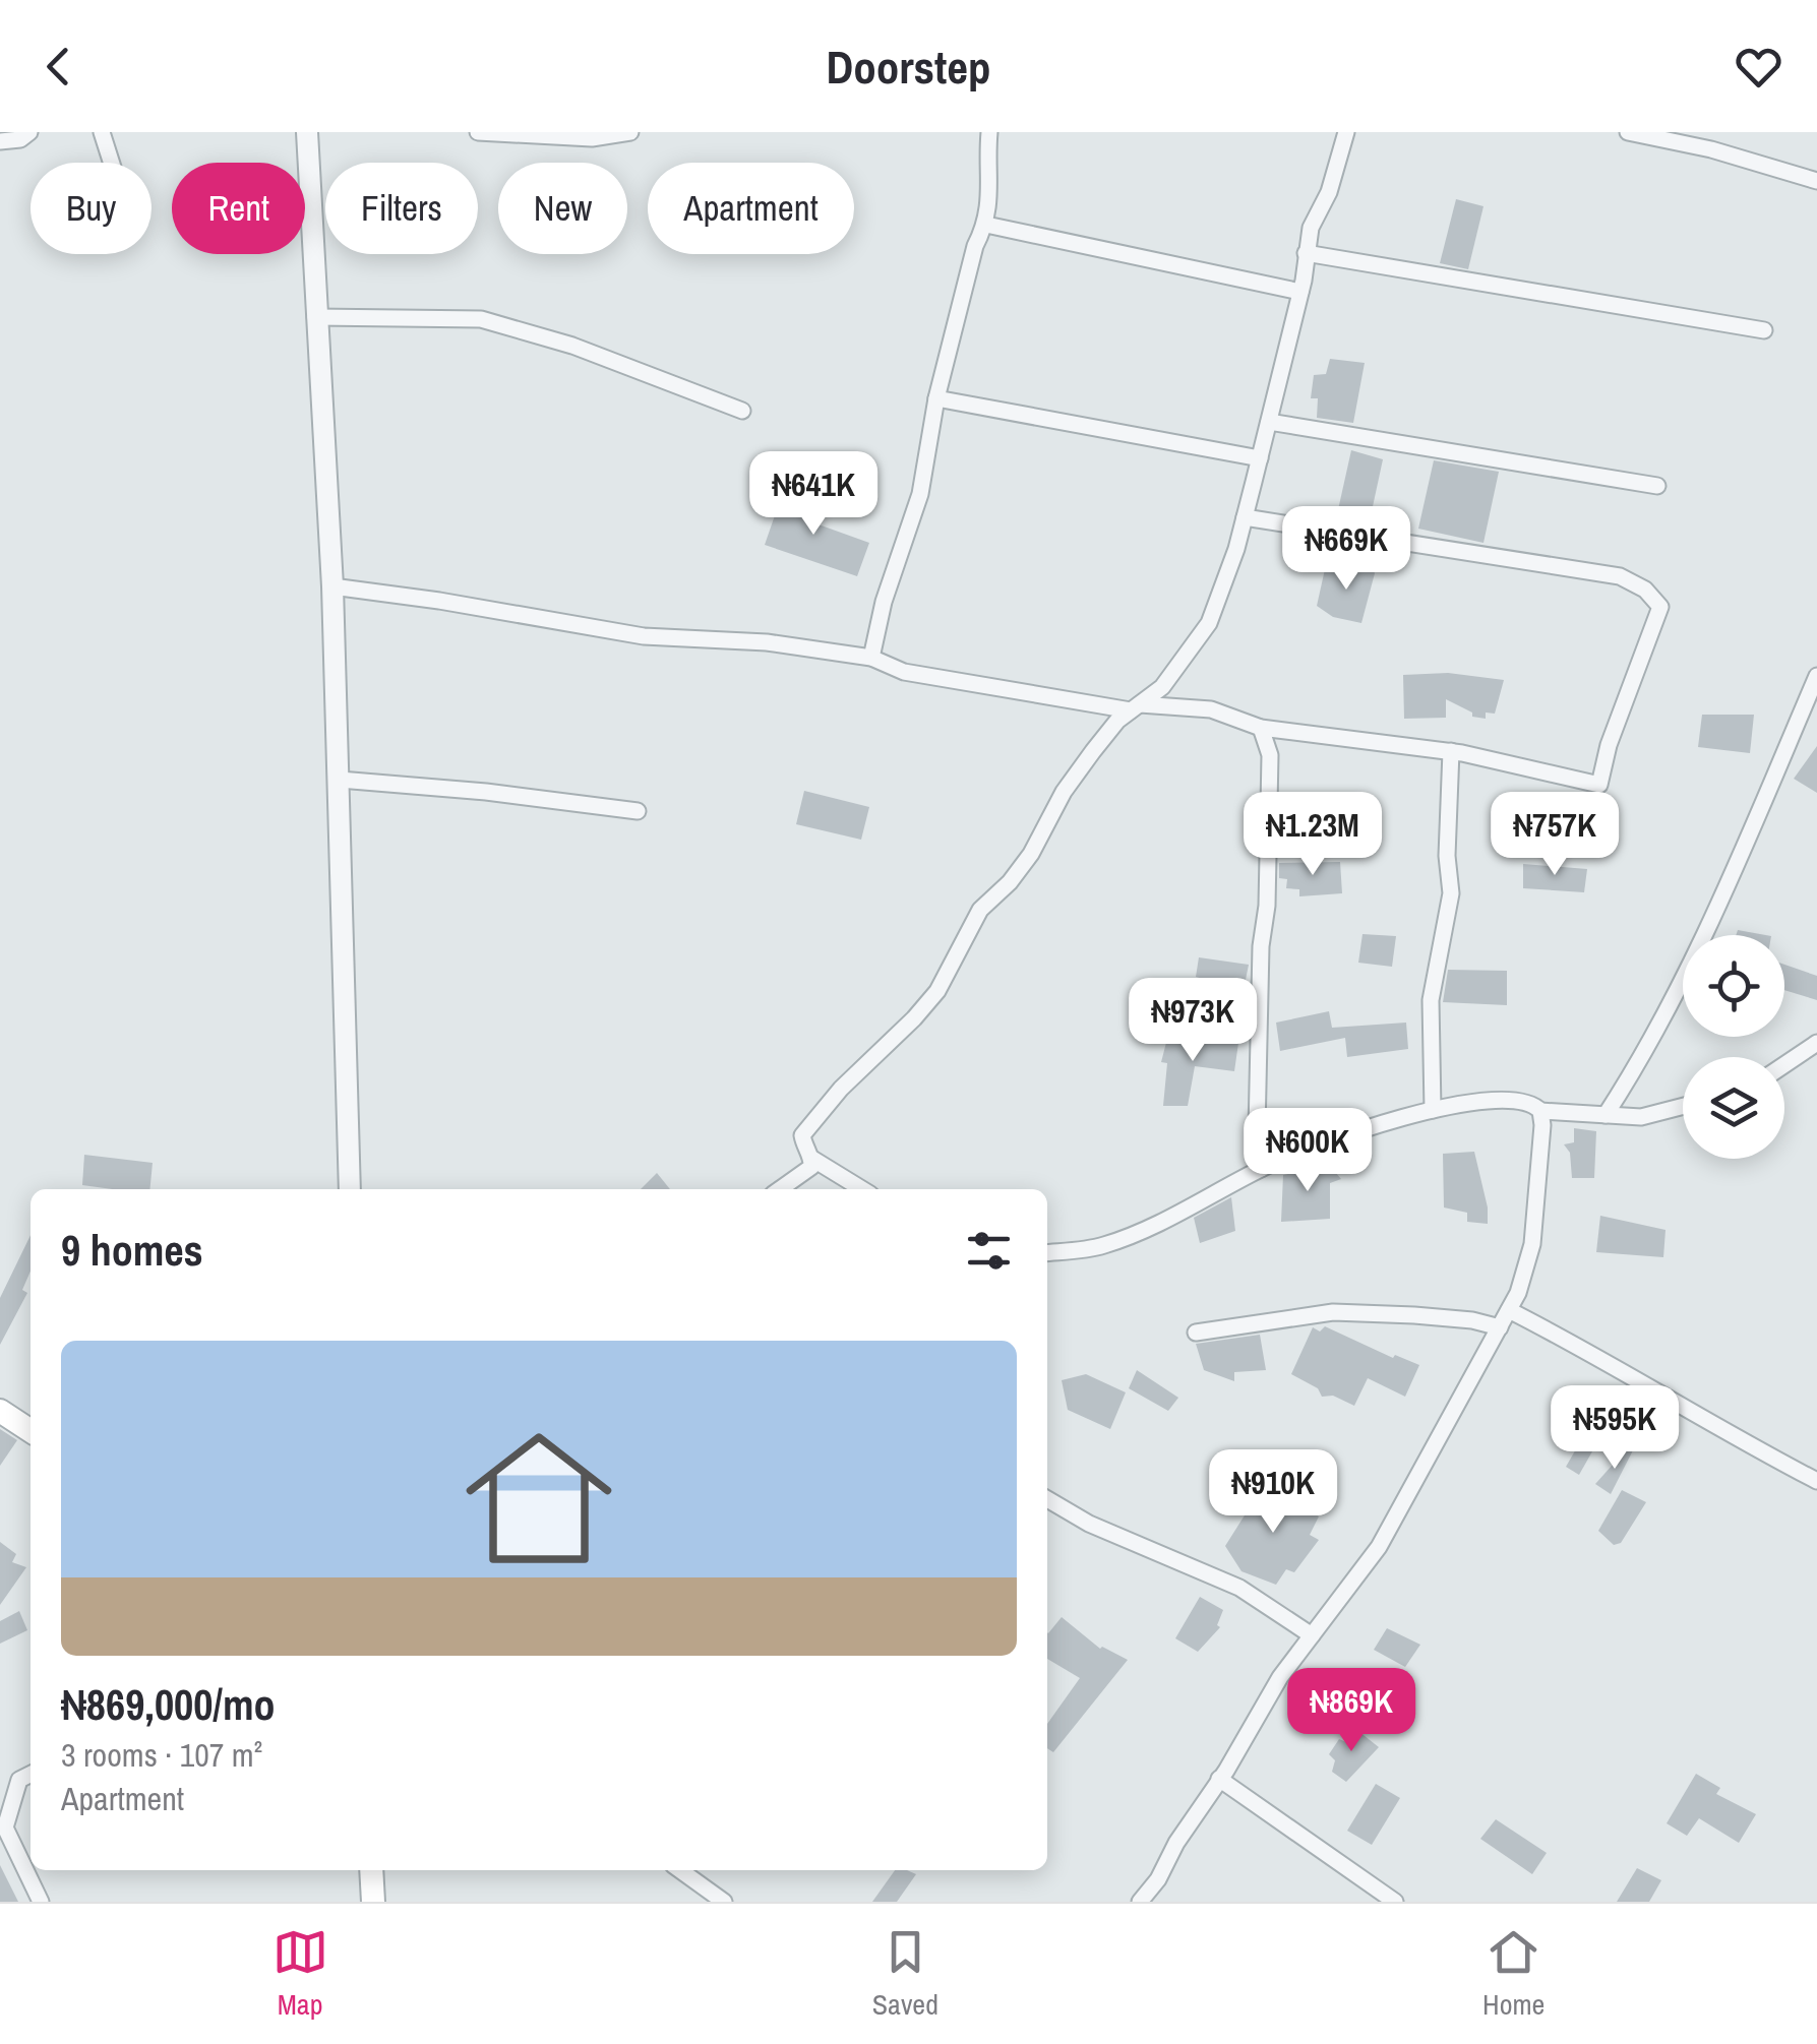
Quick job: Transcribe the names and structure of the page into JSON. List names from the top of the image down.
{
  "page": {
    "header": "Doorstep",
    "chip": [
      "Buy",
      "Rent",
      "Filters",
      "New",
      "Apartment"
    ],
    "price": [
      "₦641K",
      "₦669K",
      "₦1.23M",
      "₦757K",
      "₦973K",
      "₦600K",
      "₦595K",
      "₦910K",
      "₦869K"
    ],
    "heading": "9 homes",
    "list": [
      {
        "name": "₦869,000/mo",
        "note": "3 rooms · 107 m² · Apartment"
      }
    ],
    "tabs": ["Map", "Saved", "Home"]
  }
}
